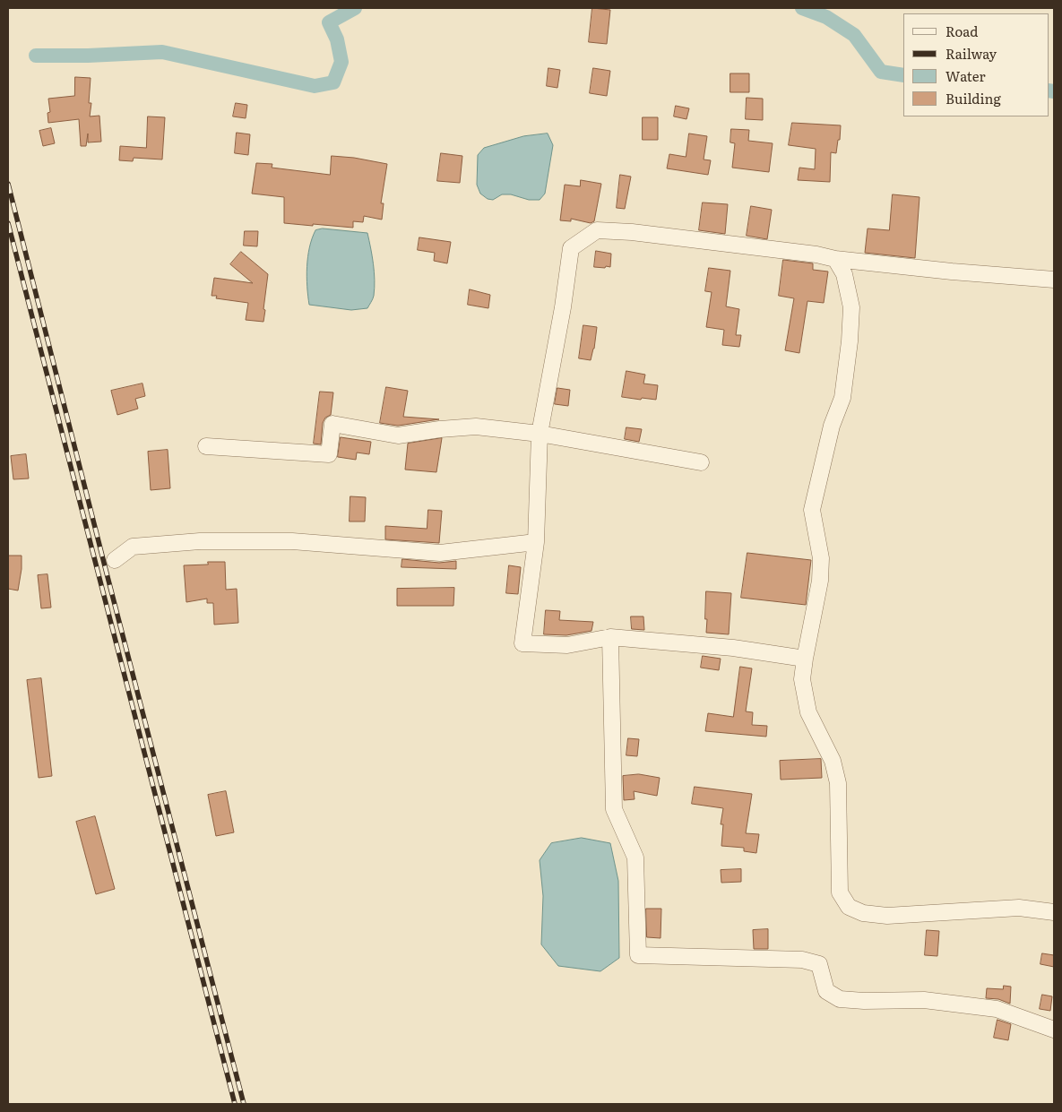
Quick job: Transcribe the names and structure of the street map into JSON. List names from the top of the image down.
{
  "legend": [
    "Road",
    "Railway",
    "Water",
    "Building"
  ]
}
